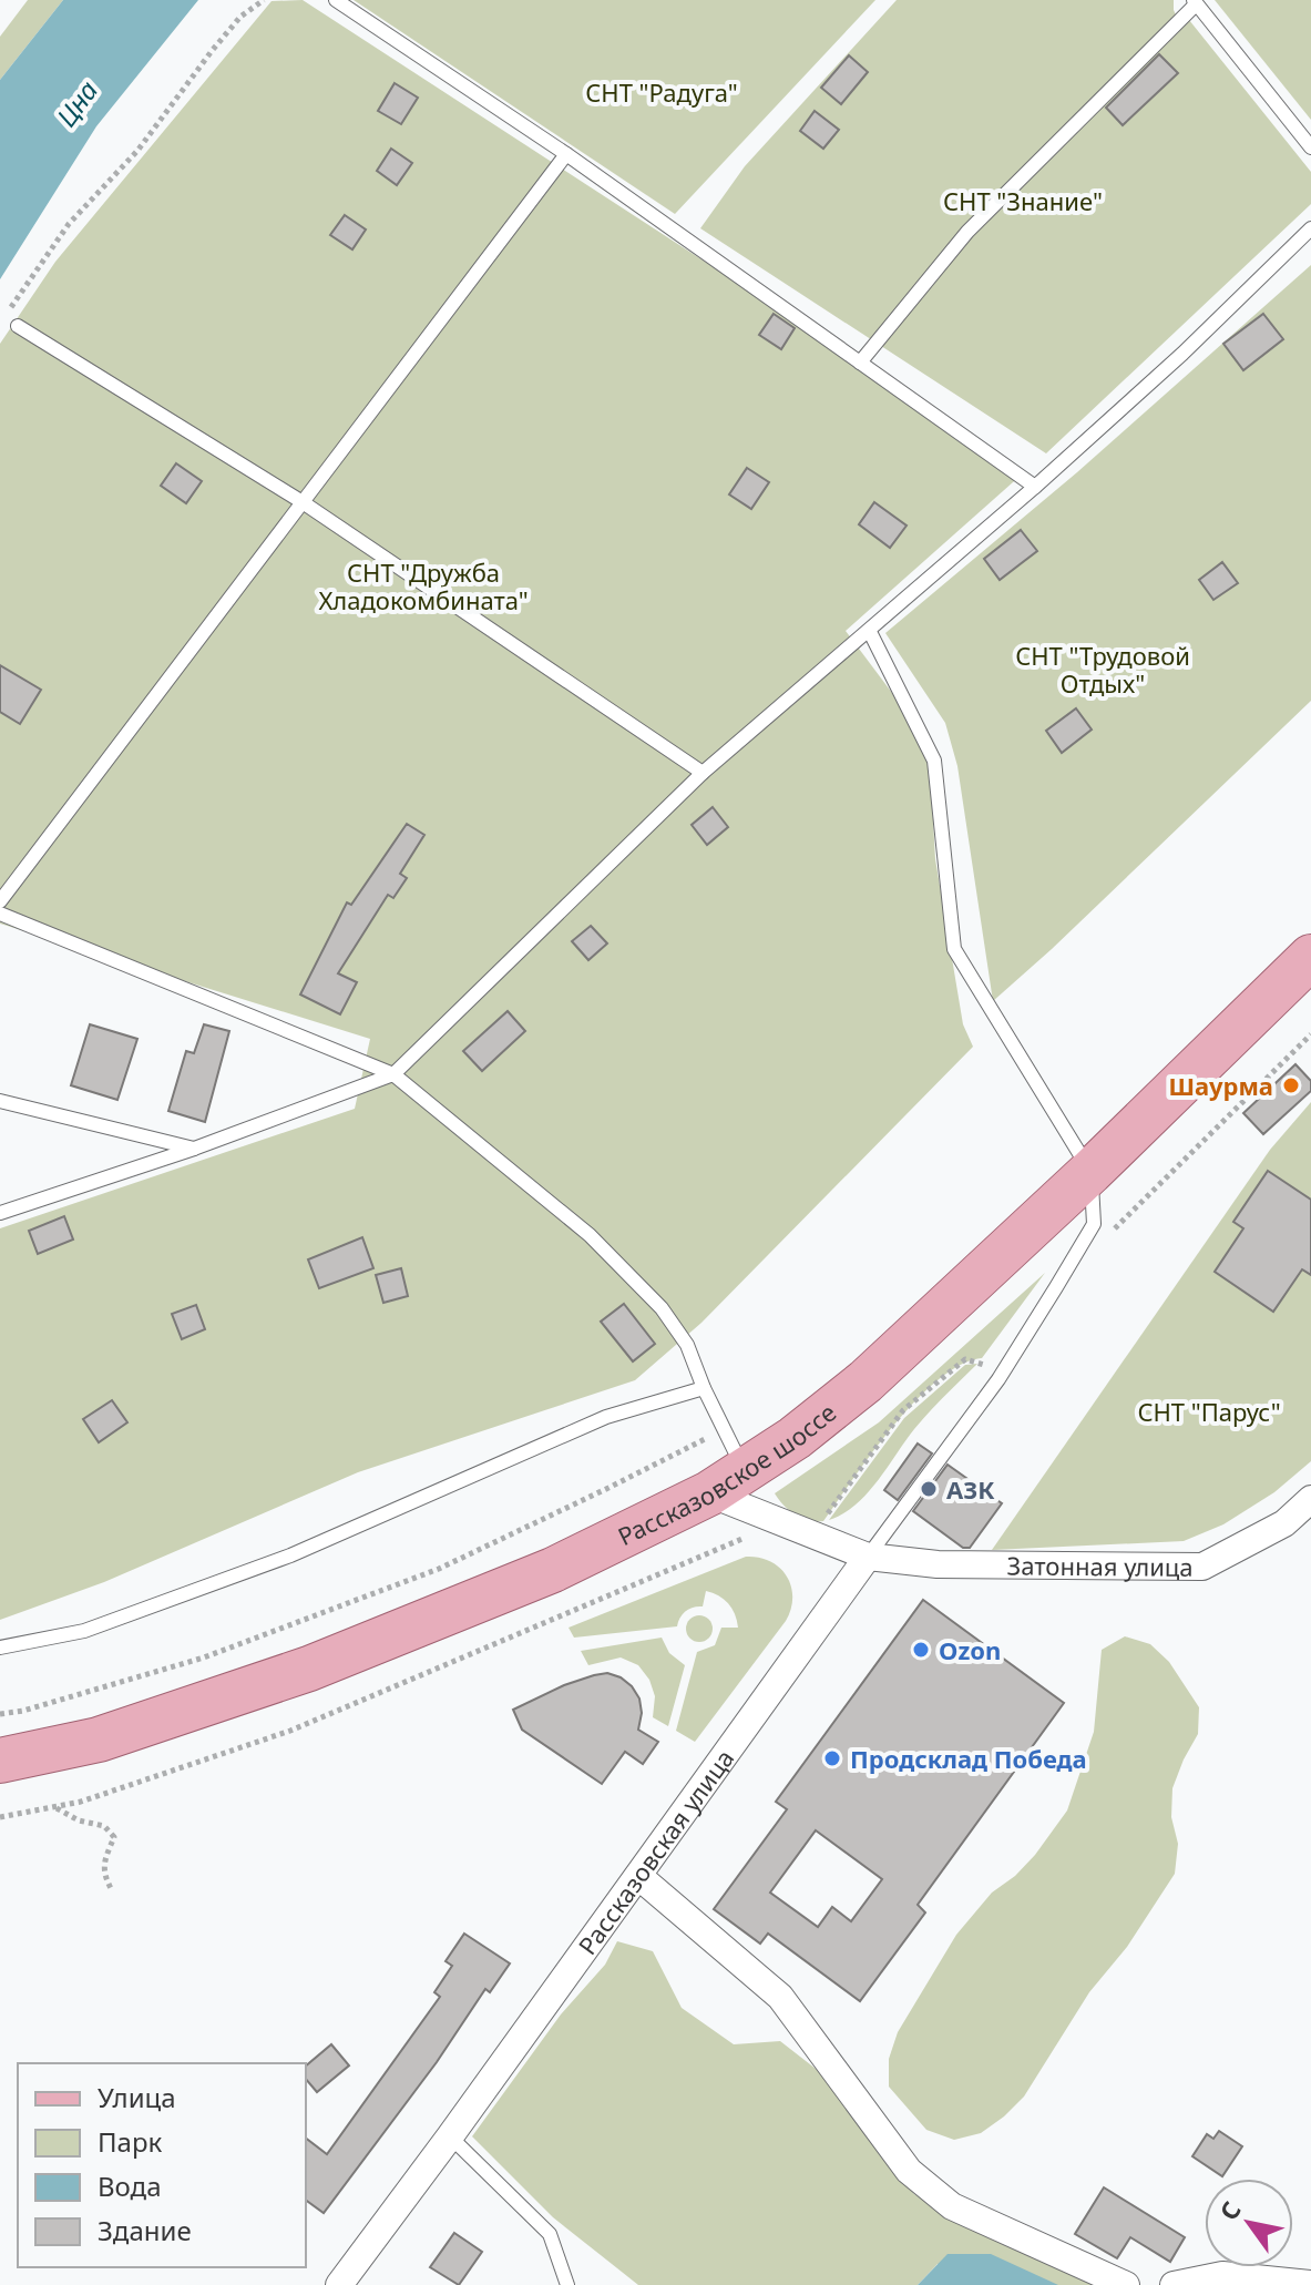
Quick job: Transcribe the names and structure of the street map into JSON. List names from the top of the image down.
{
  "streets": {
    "main road": ["Рассказовское шоссе"],
    "street": ["Затонная улица", "Рассказовская улица"]
  },
  "crossings": [
    ["Затонная улица", "Рассказовская улица"]
  ],
  "water": ["Цна"],
  "parks": [
    "СНТ \"Радуга\"",
    "СНТ \"Знание\"",
    "СНТ \"Дружба Хладокомбината\"",
    "СНТ \"Трудовой Отдых\"",
    "СНТ \"Парус\""
  ],
  "places": [
    "Шаурма",
    "АЗК",
    "Ozon",
    "Продсклад Победа"
  ],
  "legend": [
    "Улица",
    "Парк",
    "Вода",
    "Здание"
  ],
  "north": "top left"
}
